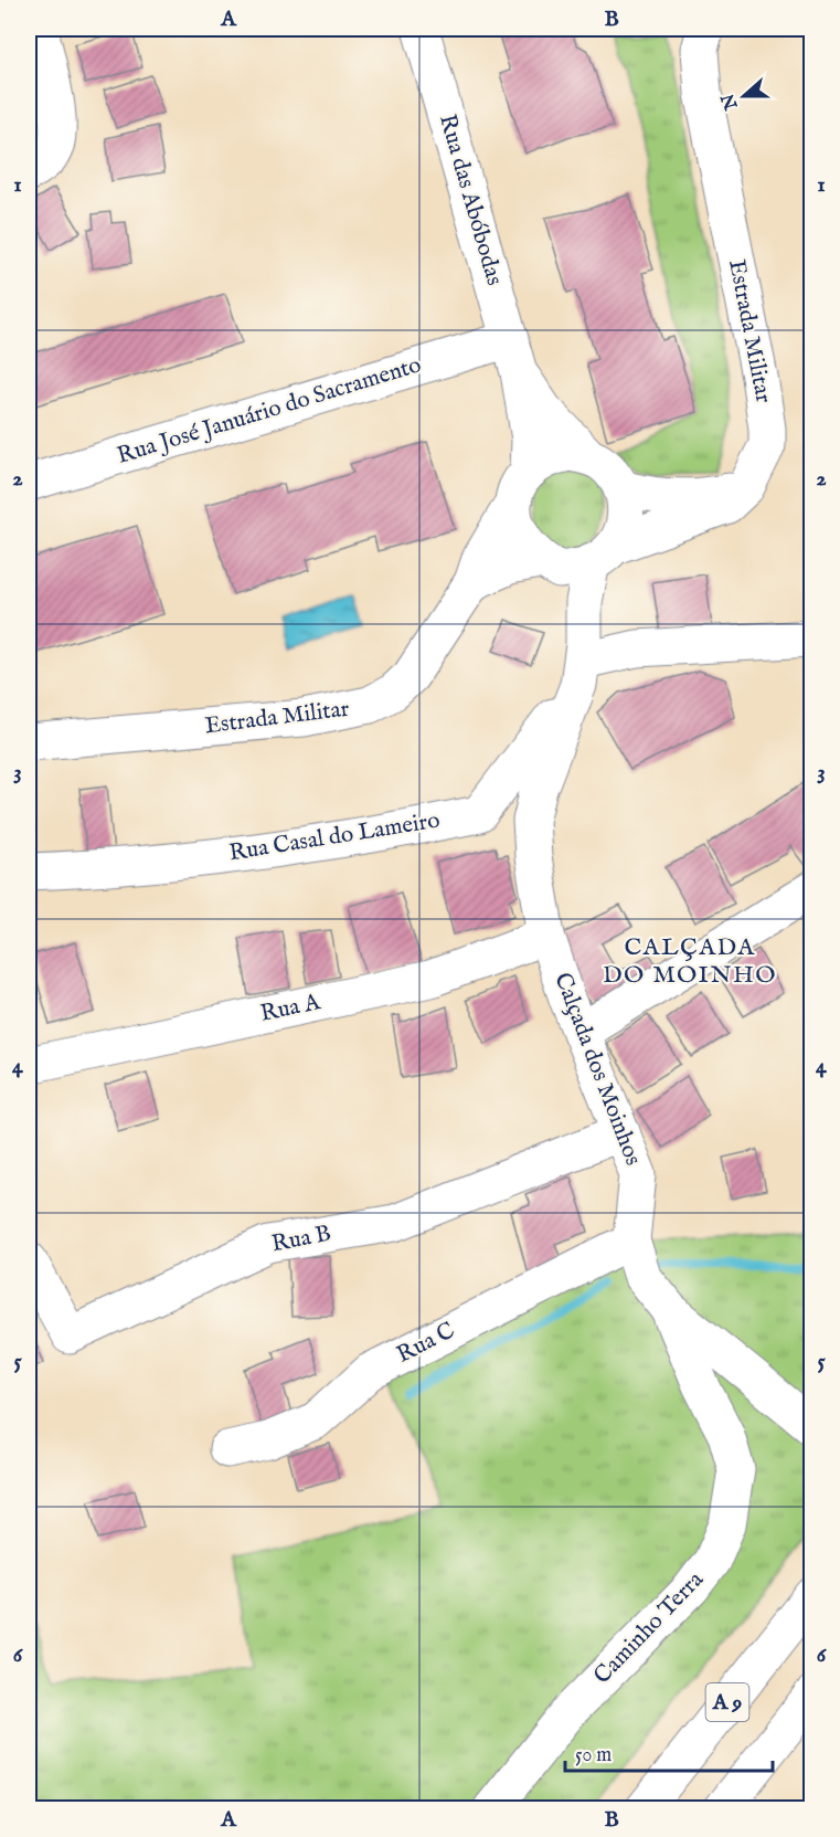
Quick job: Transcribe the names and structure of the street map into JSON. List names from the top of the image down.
{
  "streets": {
    "main road": [
      "Rua das Abóbodas",
      "Estrada Militar",
      "Rua José Januário do Sacramento",
      "Rua Casal do Lameiro",
      "Rua A",
      "Calçada dos Moinhos",
      "Rua B",
      "Rua C",
      "Caminho Terra",
      "A 9"
    ]
  },
  "crossings": [
    ["Rua das Abóbodas", "Estrada Militar"],
    ["Rua das Abóbodas", "Rua José Januário do Sacramento"],
    ["Rua Casal do Lameiro", "Calçada dos Moinhos"],
    ["Rua A", "Calçada dos Moinhos"],
    ["Calçada dos Moinhos", "Rua B"],
    ["Calçada dos Moinhos", "Rua C"],
    ["Calçada dos Moinhos", "Caminho Terra"]
  ],
  "districts": ["CALÇADA DO MOINHO"],
  "scale_bar": "50 m",
  "north": "left",
  "grid": {
    "columns": ["A", "B"],
    "rows": [
      "1",
      "2",
      "3",
      "4",
      "5",
      "6"
    ]
  }
}
